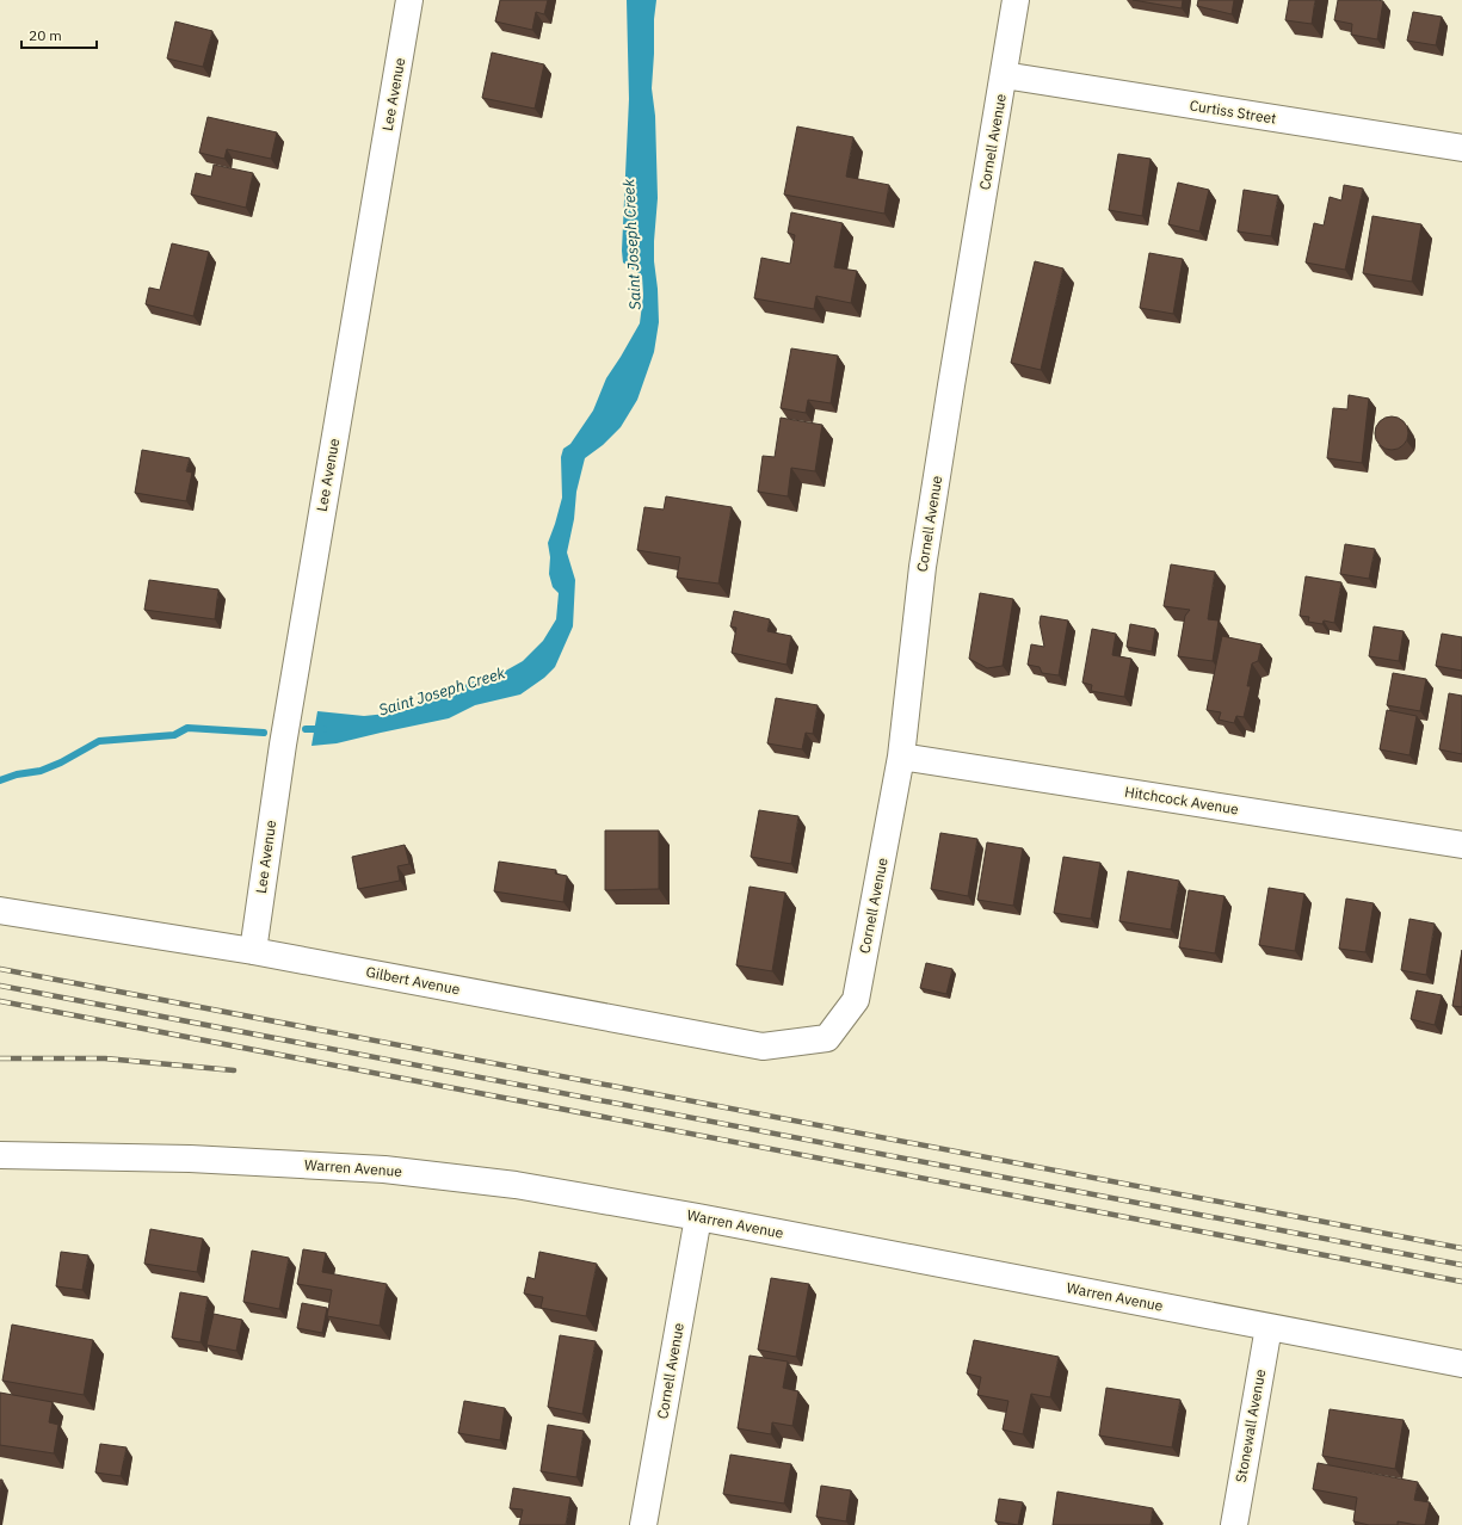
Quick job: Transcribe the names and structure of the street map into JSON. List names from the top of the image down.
{
  "streets": {
    "street": [
      "Lee Avenue",
      "Curtiss Street",
      "Cornell Avenue",
      "Hitchcock Avenue",
      "Gilbert Avenue",
      "Warren Avenue",
      "Stonewall Avenue"
    ]
  },
  "crossings": [
    ["Lee Avenue", "Gilbert Avenue"],
    ["Curtiss Street", "Cornell Avenue"],
    ["Cornell Avenue", "Hitchcock Avenue"],
    ["Cornell Avenue", "Gilbert Avenue"],
    ["Cornell Avenue", "Warren Avenue"],
    ["Warren Avenue", "Stonewall Avenue"]
  ],
  "water": ["Saint Joseph Creek"],
  "scale_bar": "20 m"
}
